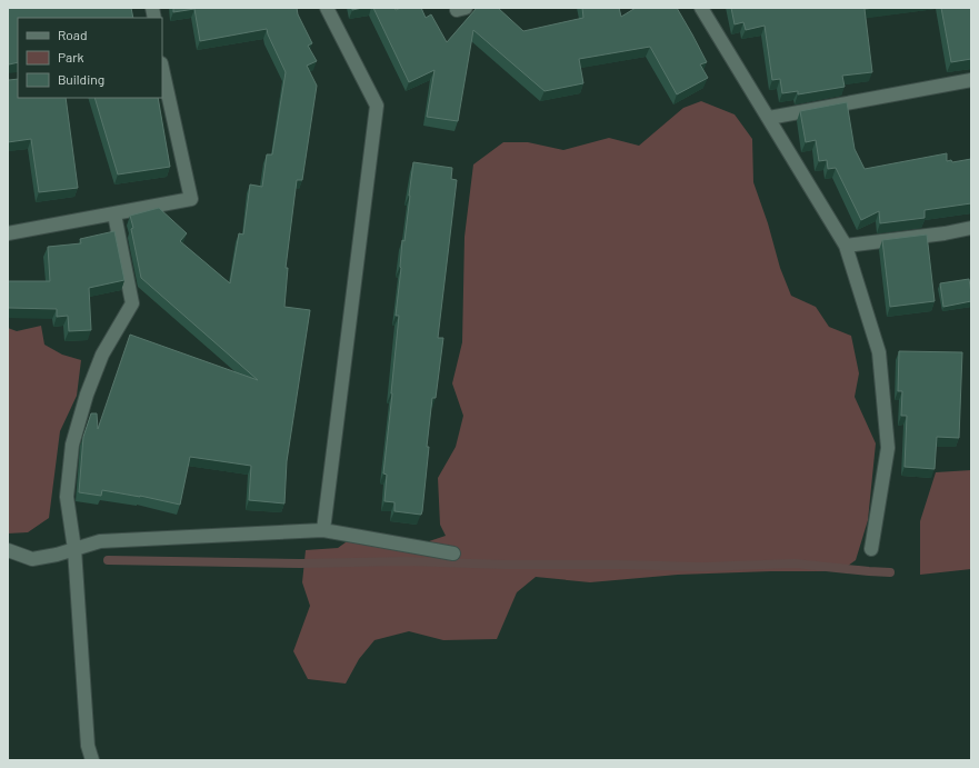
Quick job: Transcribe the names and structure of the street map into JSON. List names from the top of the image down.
{
  "legend": ["Road", "Park", "Building"]
}
